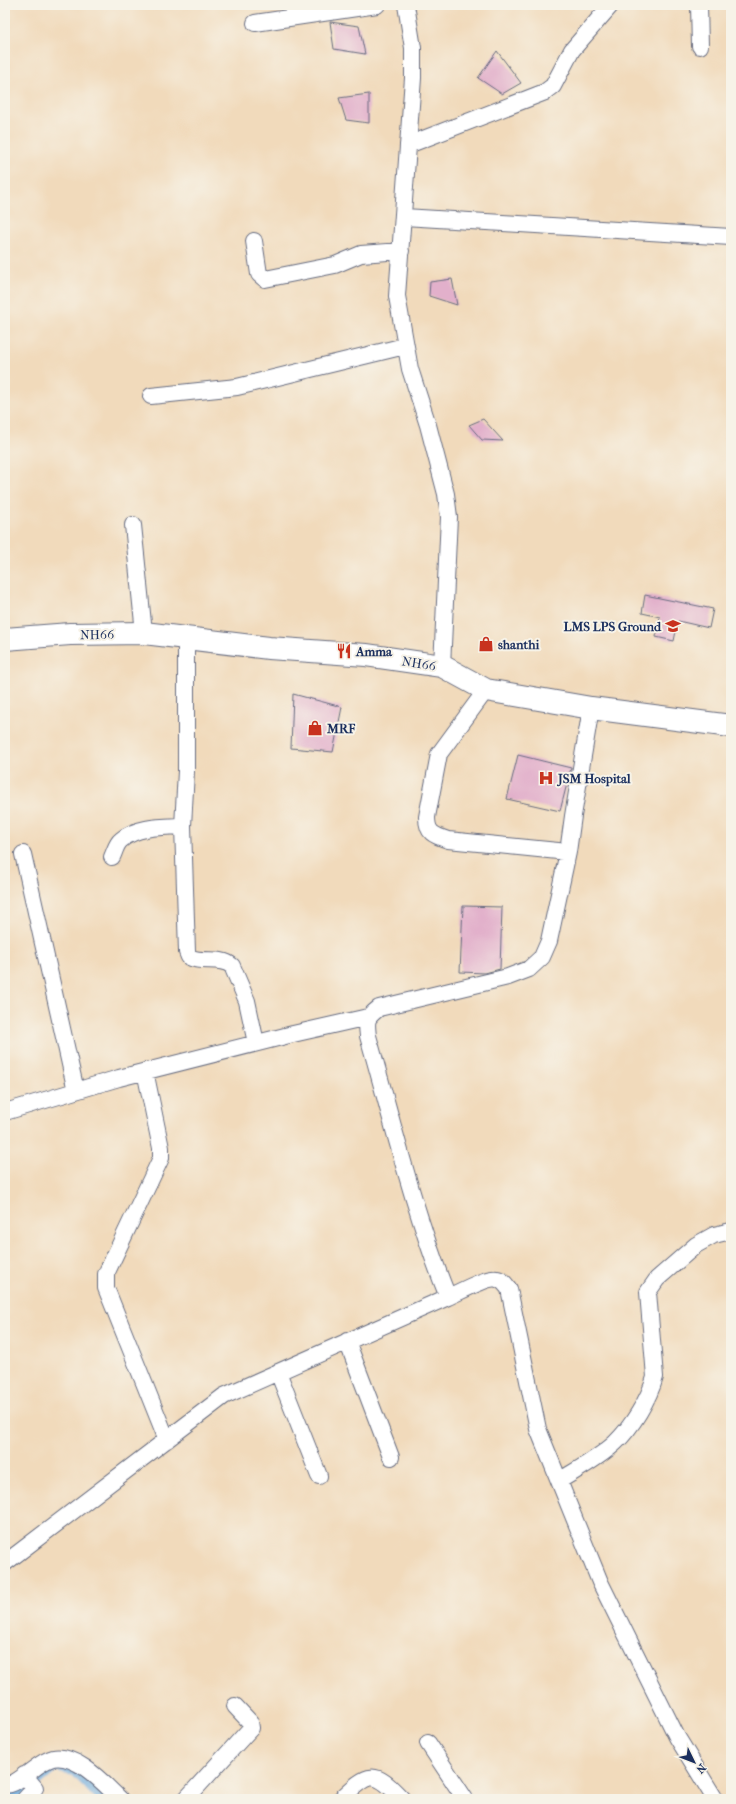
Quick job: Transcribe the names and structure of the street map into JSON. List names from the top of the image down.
{
  "streets": {
    "highway": ["NH66"]
  },
  "places": {
    "school or university": ["LMS LPS Ground"],
    "shop": ["shanthi", "MRF"],
    "restaurant": ["Amma"],
    "hospital": ["JSM Hospital"]
  },
  "north": "bottom right"
}
